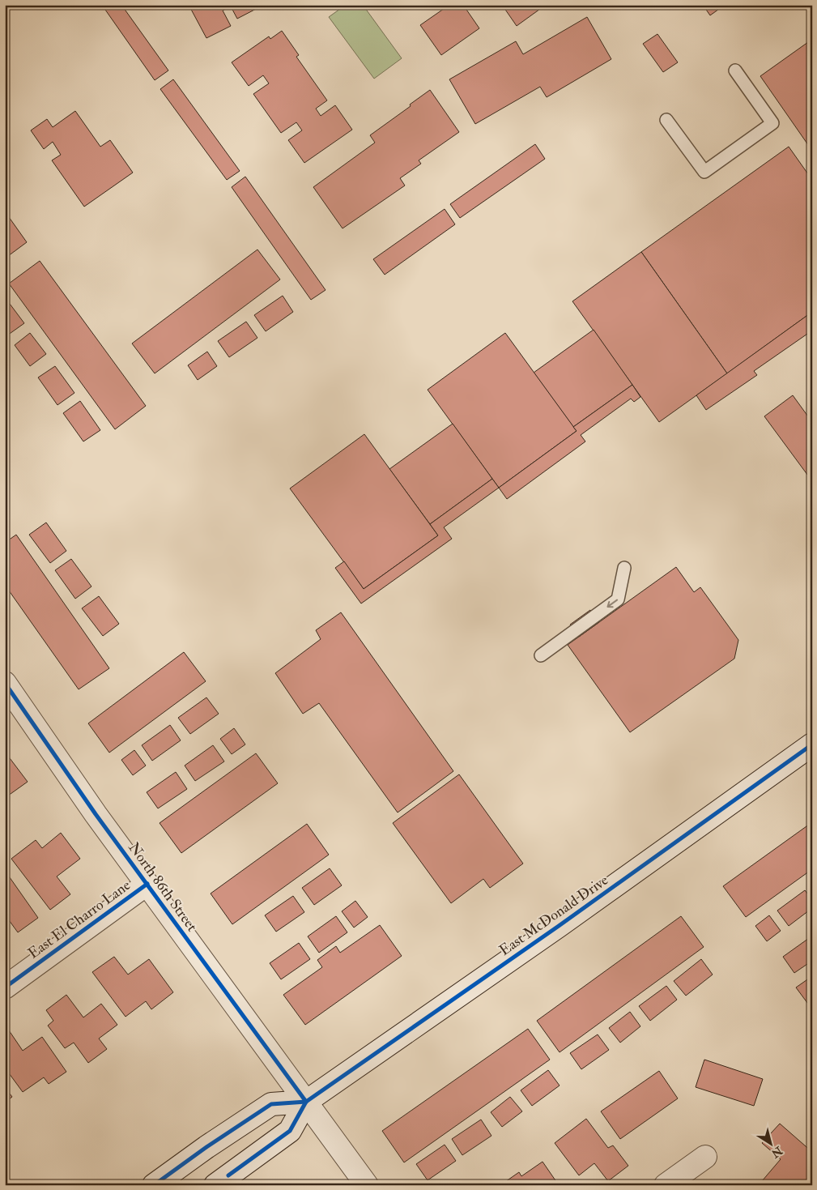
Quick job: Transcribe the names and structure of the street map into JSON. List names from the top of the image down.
{
  "streets": {
    "main road": ["North 86th Street", "East McDonald Drive", "East El Charro Lane"]
  },
  "crossings": [
    ["North 86th Street", "East McDonald Drive"],
    ["North 86th Street", "East El Charro Lane"]
  ],
  "north": "bottom right"
}
